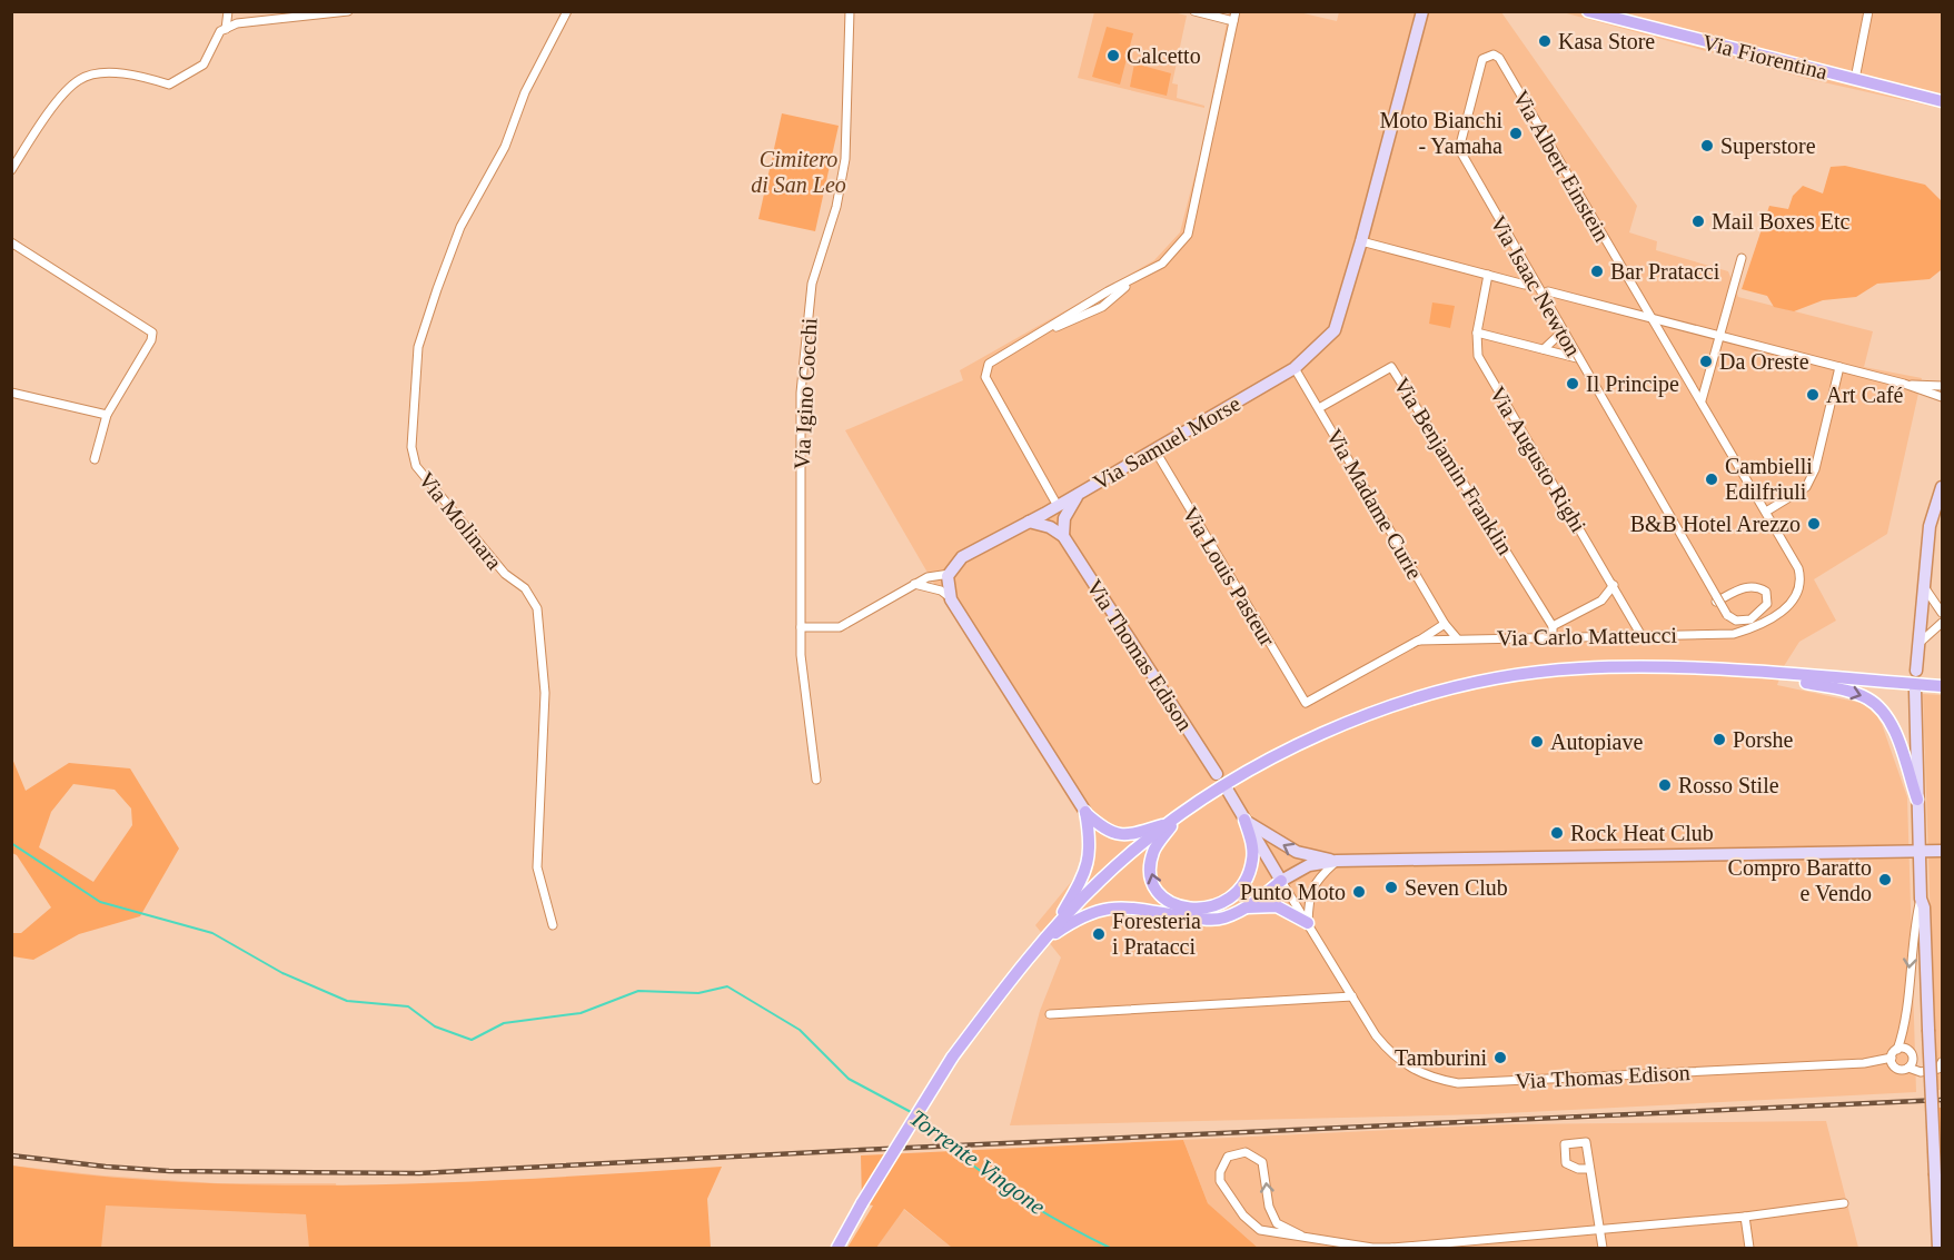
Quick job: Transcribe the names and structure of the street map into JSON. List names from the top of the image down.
{
  "streets": {
    "main road": ["Via Fiorentina"],
    "street": [
      "Via Albert Einstein",
      "Via Isaac Newton",
      "Via Igino Cocchi",
      "Via Samuel Morse",
      "Via Augusto Righi",
      "Via Benjamin Franklin",
      "Via Madame Curie",
      "Via Molinara",
      "Via Louis Pasteur",
      "Via Carlo Matteucci",
      "Via Thomas Edison"
    ]
  },
  "crossings": [
    ["Via Albert Einstein", "Via Isaac Newton"],
    ["Via Albert Einstein", "Via Carlo Matteucci"],
    ["Via Samuel Morse", "Via Madame Curie"],
    ["Via Samuel Morse", "Via Louis Pasteur"],
    ["Via Augusto Righi", "Via Carlo Matteucci"],
    ["Via Benjamin Franklin", "Via Madame Curie"],
    ["Via Madame Curie", "Via Carlo Matteucci"],
    ["Via Louis Pasteur", "Via Carlo Matteucci"]
  ],
  "water": ["Torrente Vingone"],
  "parks": ["Cimitero di San Leo"],
  "places": [
    "Kasa Store",
    "Calcetto",
    "Moto Bianchi - Yamaha",
    "Superstore",
    "Mail Boxes Etc",
    "Bar Pratacci",
    "Da Oreste",
    "Il Principe",
    "Art Café",
    "Cambielli Edilfriuli",
    "B&B Hotel Arezzo",
    "Porshe",
    "Autopiave",
    "Rosso Stile",
    "Rock Heat Club",
    "Compro Baratto e Vendo",
    "Seven Club",
    "Punto Moto",
    "Foresteria i Pratacci",
    "Tamburini"
  ]
}
